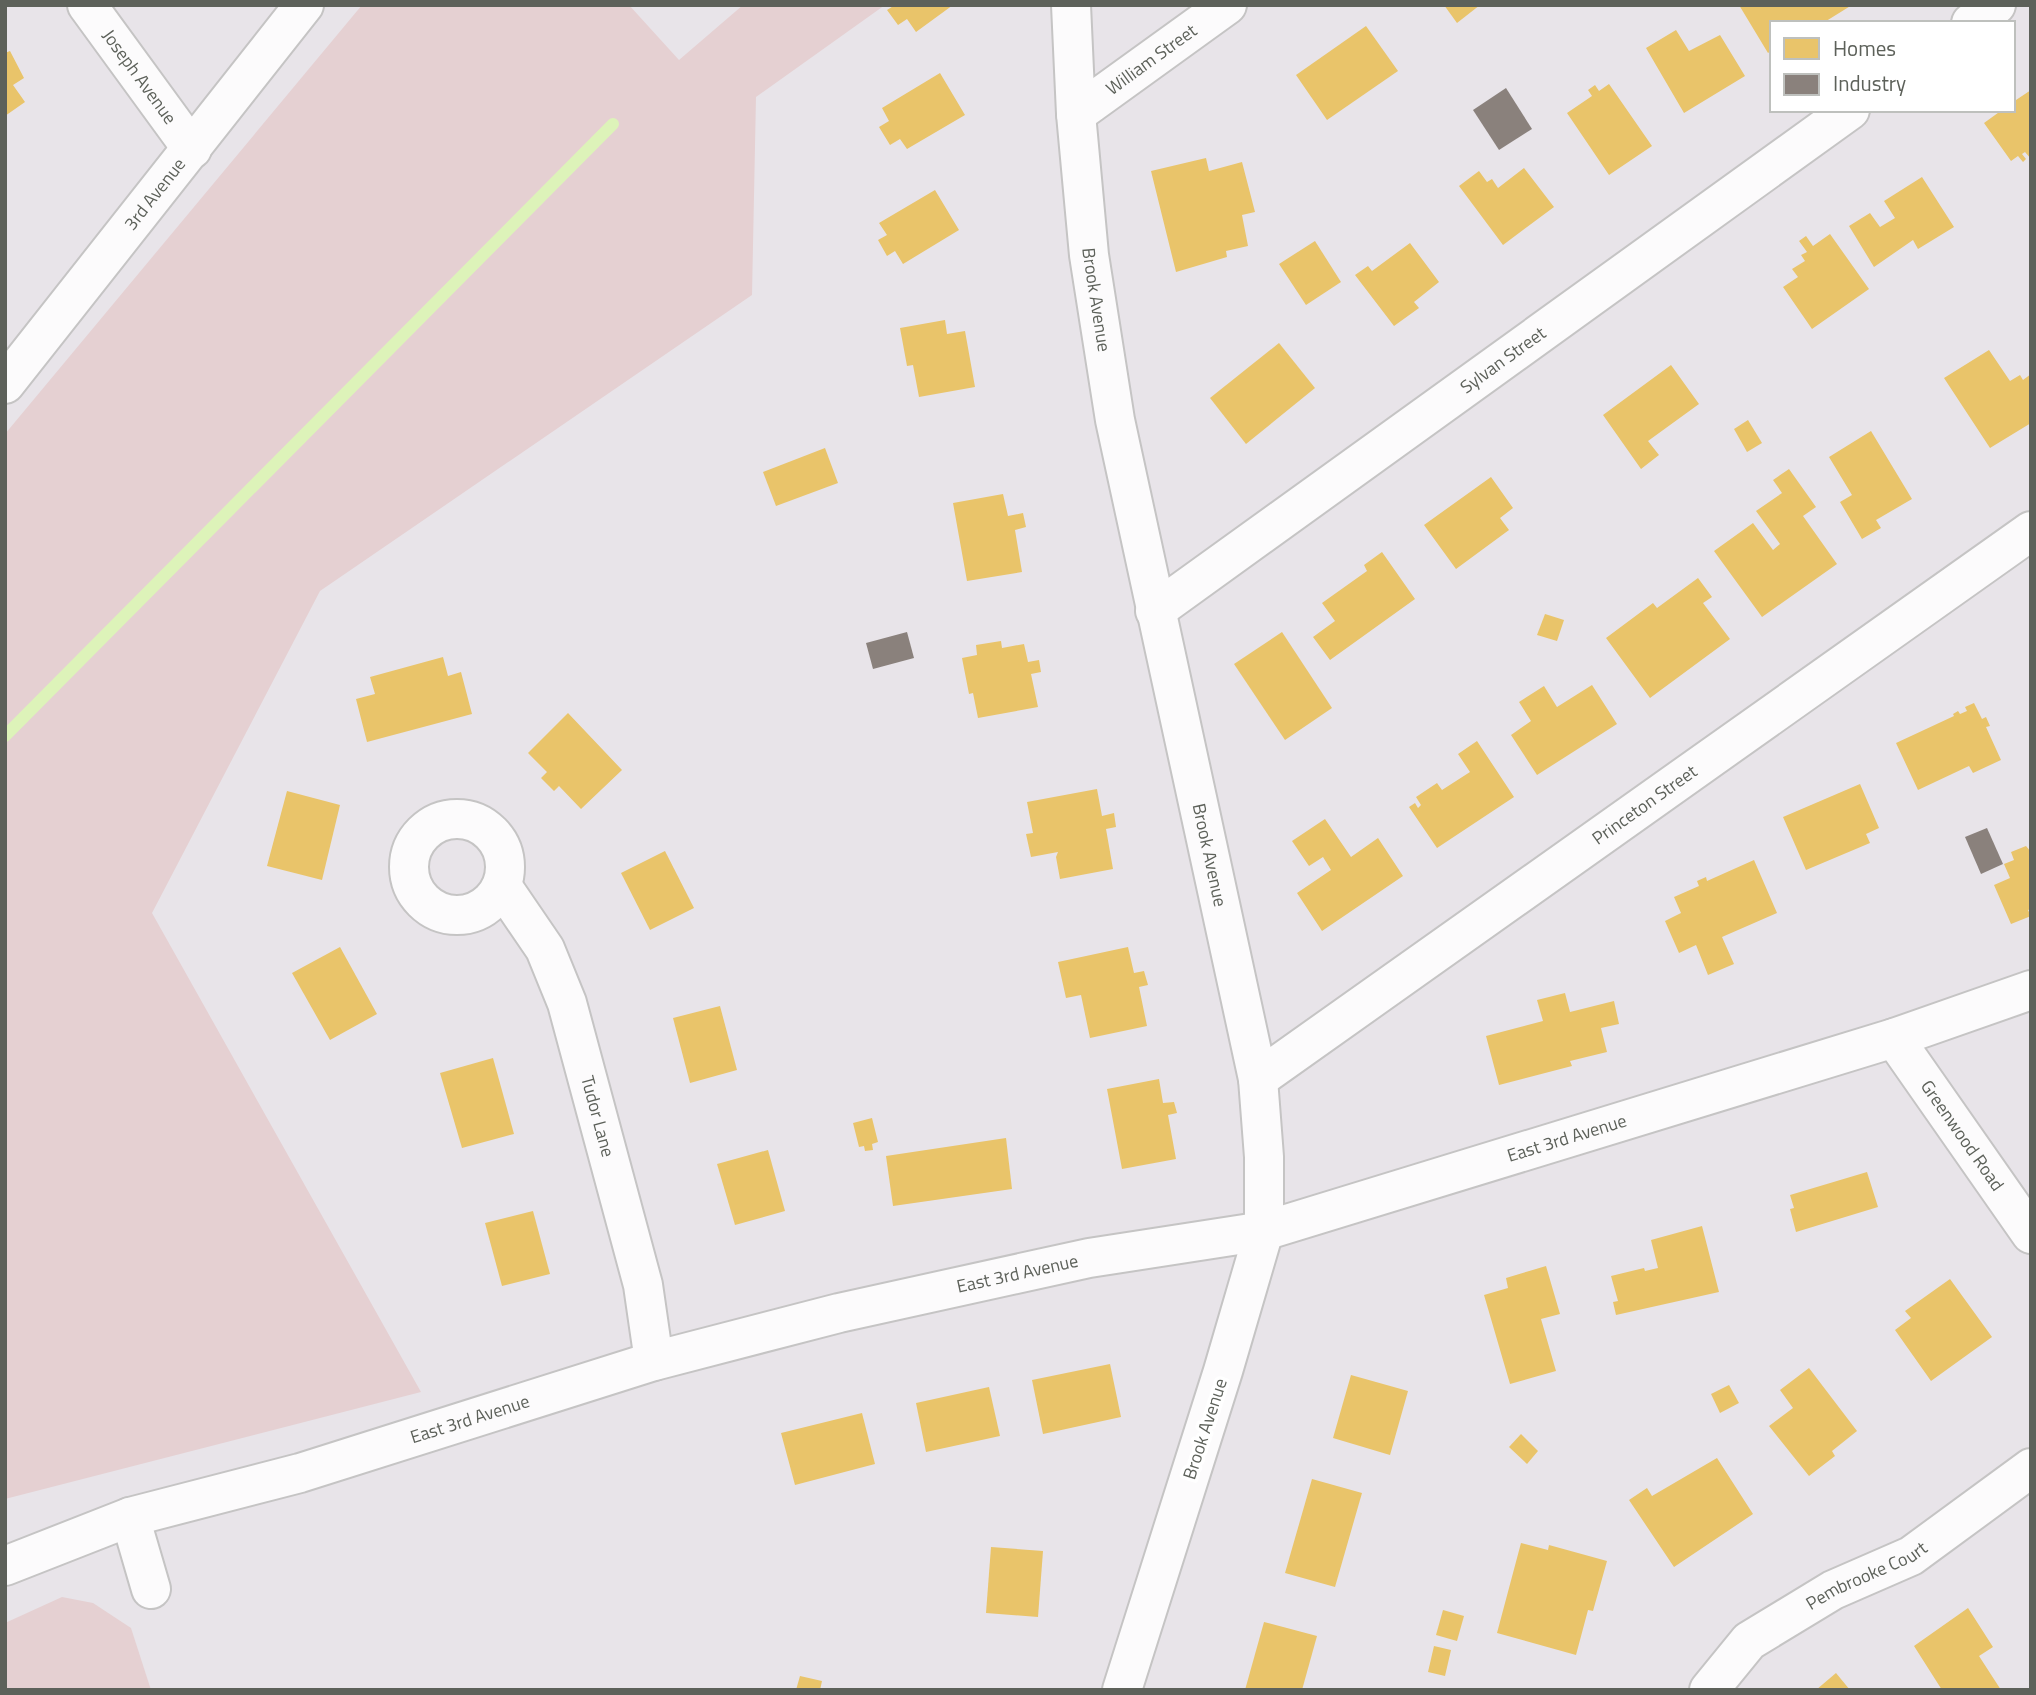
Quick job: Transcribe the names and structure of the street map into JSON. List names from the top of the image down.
{
  "streets": {
    "street": [
      "William Street",
      "Joseph Avenue",
      "3rd Avenue",
      "Brook Avenue",
      "Sylvan Street",
      "Princeton Street",
      "Tudor Lane",
      "Greenwood Road",
      "East 3rd Avenue",
      "Pembrooke Court"
    ]
  },
  "crossings": [
    ["William Street", "Brook Avenue"],
    ["Joseph Avenue", "3rd Avenue"],
    ["Brook Avenue", "Sylvan Street"],
    ["Brook Avenue", "Princeton Street"],
    ["Brook Avenue", "East 3rd Avenue"],
    ["Tudor Lane", "East 3rd Avenue"],
    ["Greenwood Road", "East 3rd Avenue"]
  ],
  "legend": ["Homes", "Industry"]
}
